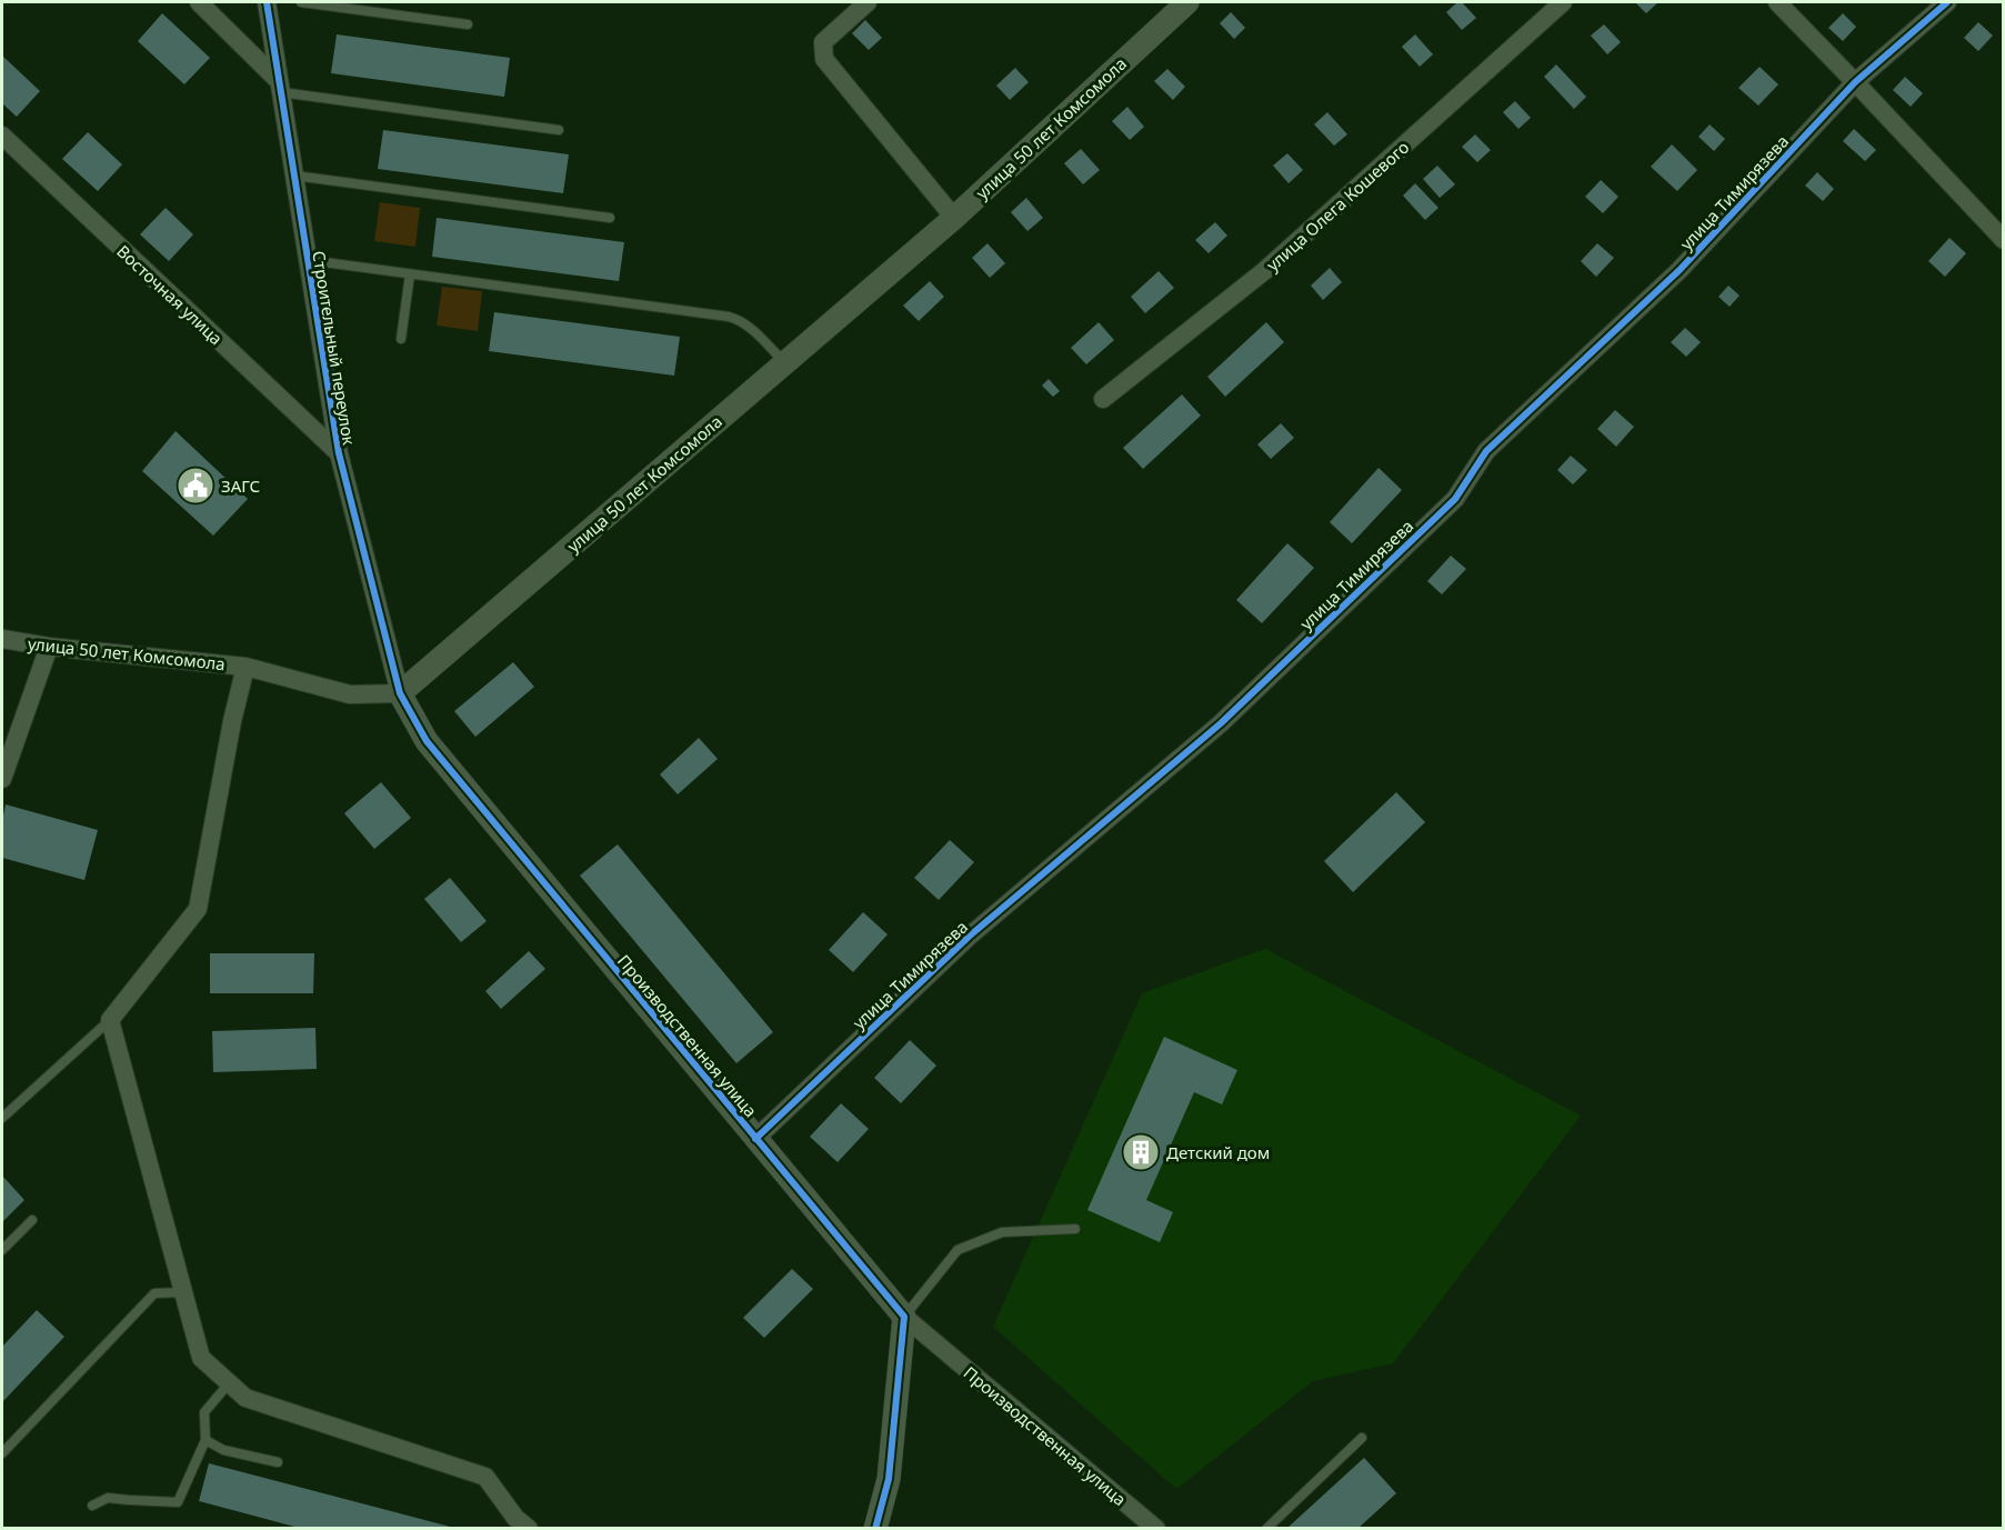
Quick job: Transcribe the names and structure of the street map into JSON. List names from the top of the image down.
{
  "streets": {
    "street": [
      "улица 50 лет Комсомола",
      "улица Тимирязева",
      "улица Олега Кошевого",
      "Восточная улица",
      "Строительный переулок",
      "Производственная улица"
    ]
  },
  "crossings": [
    ["улица 50 лет Комсомола", "Строительный переулок"],
    ["улица 50 лет Комсомола", "Производственная улица"],
    ["улица Тимирязева", "Производственная улица"],
    ["Восточная улица", "Строительный переулок"],
    ["Строительный переулок", "Производственная улица"]
  ],
  "places": {
    "public building": ["ЗАГС"],
    "building": ["Детский дом"]
  }
}
